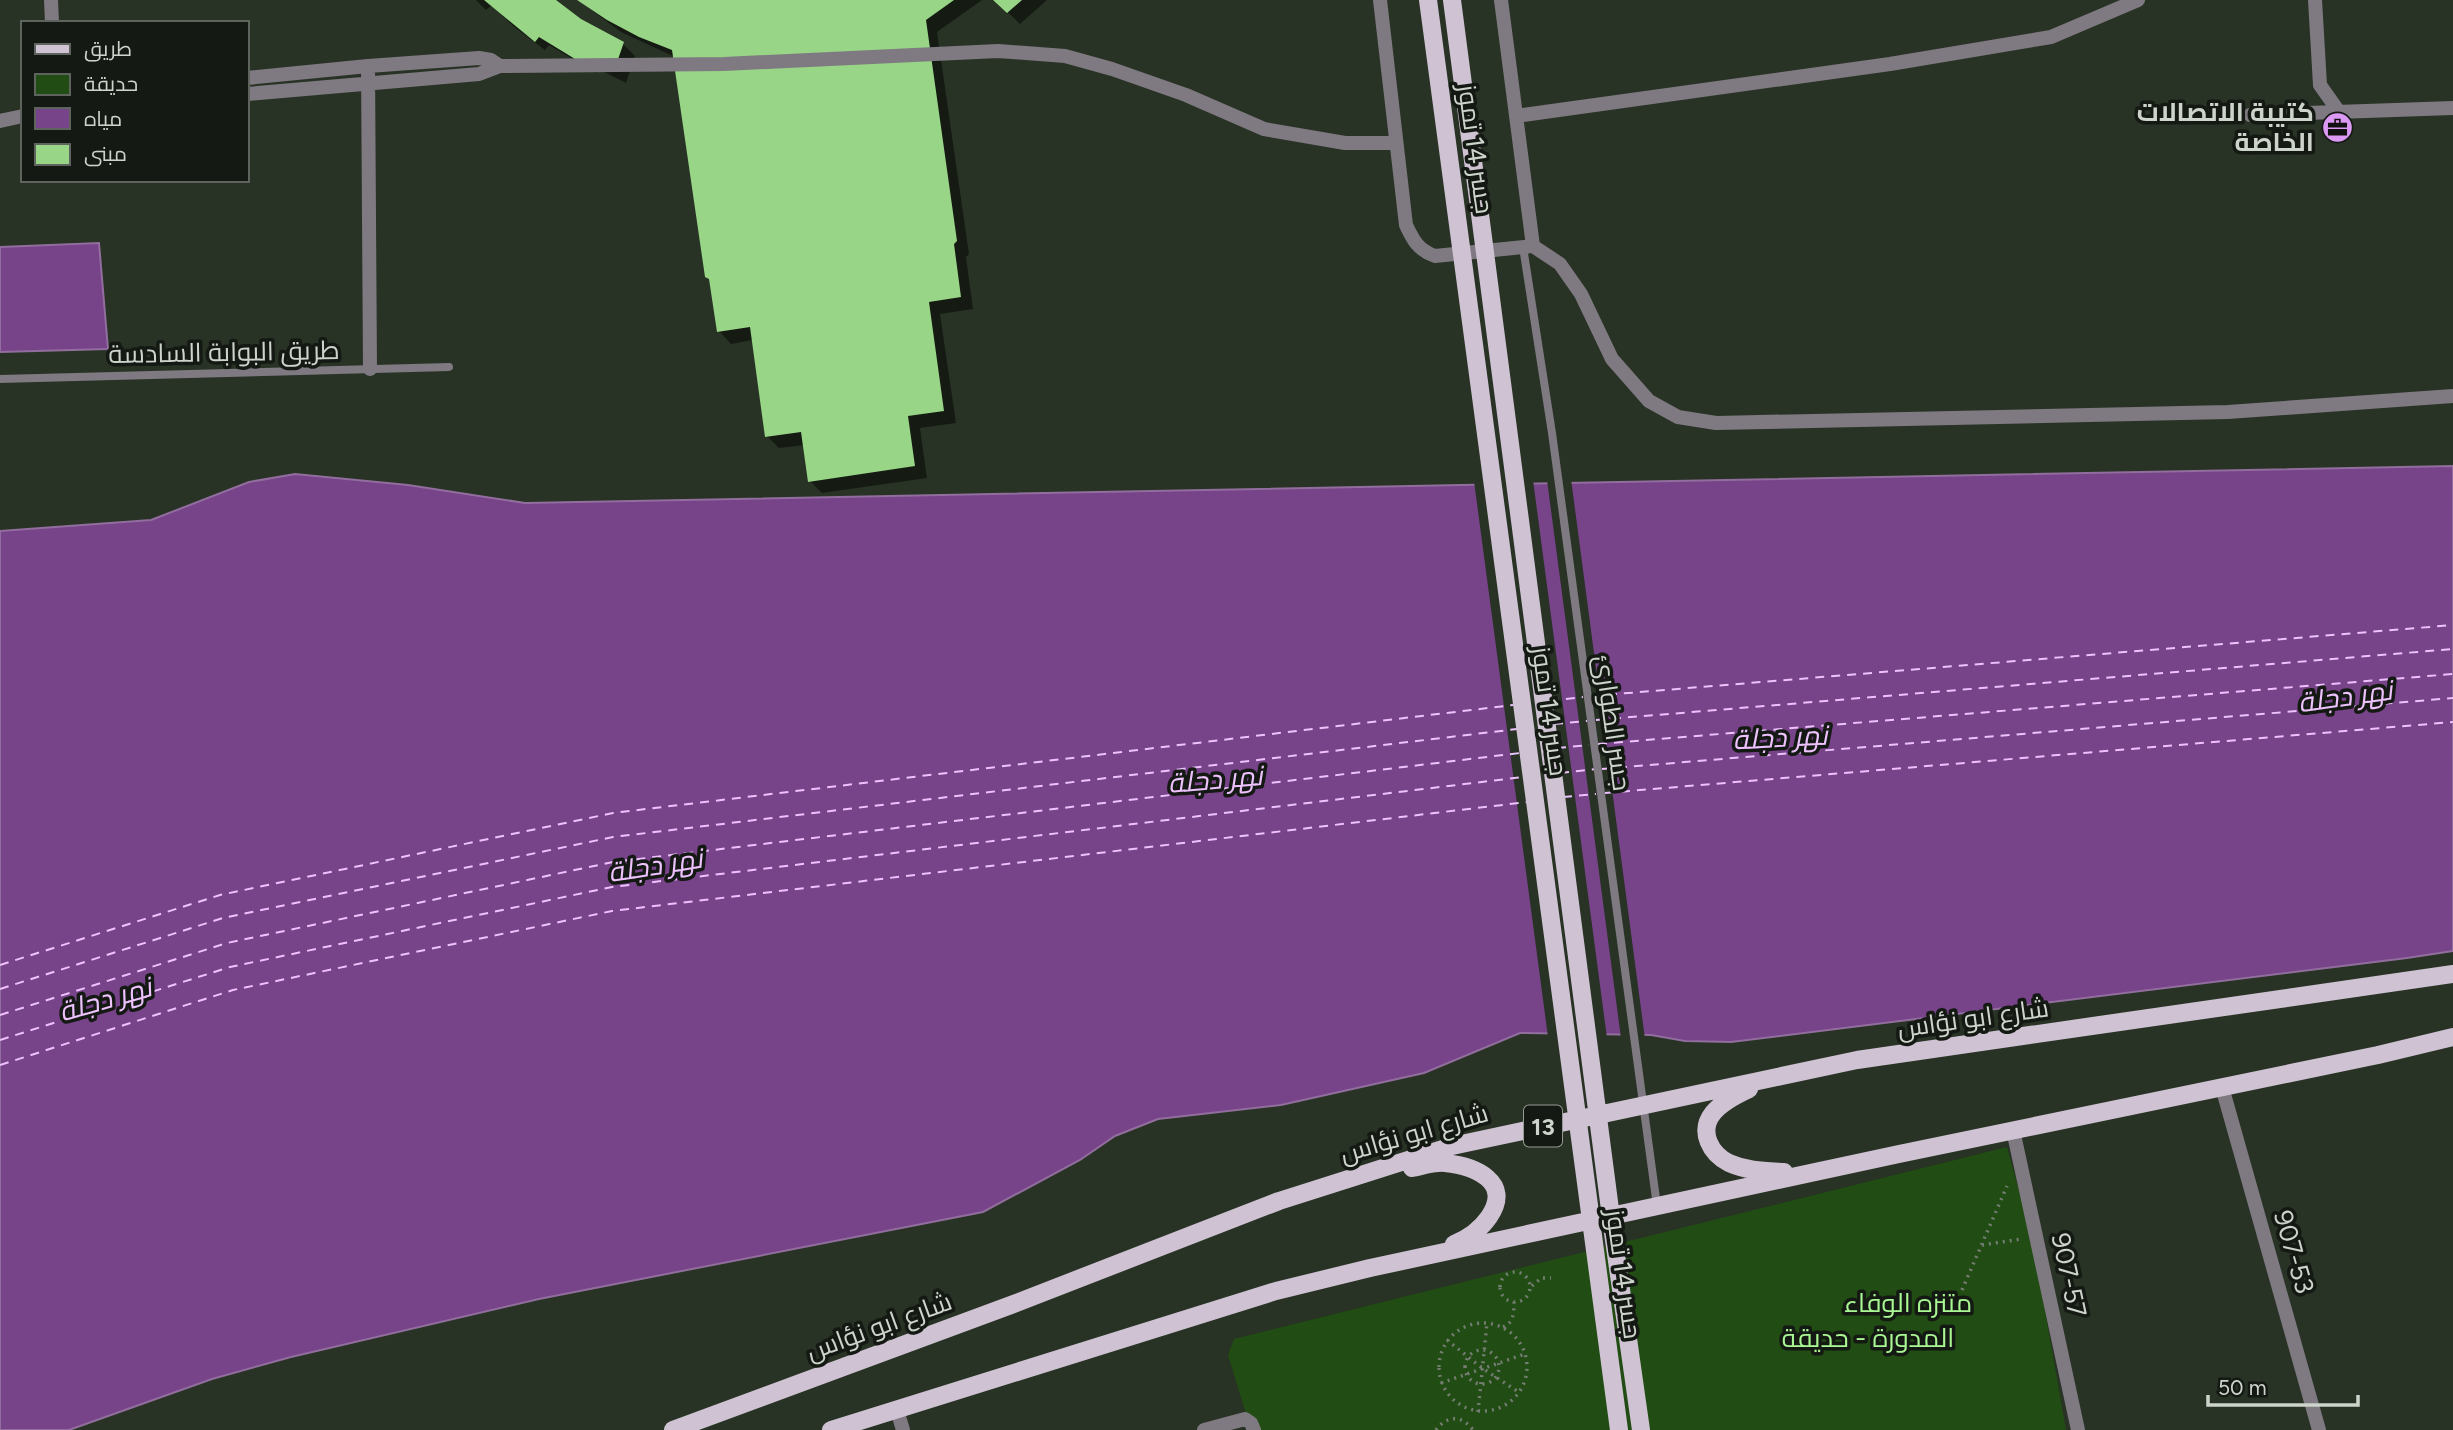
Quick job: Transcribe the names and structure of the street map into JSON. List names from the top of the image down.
{
  "streets": {
    "main road": ["جسر 14 تموز", "شارع ابو نؤاس", "13"],
    "street": ["907-53", "907-57"],
    "lane": ["طريق البوابة السادسة", "جسر الطوارئ"]
  },
  "water": ["نهر دجلة"],
  "parks": ["متنزه الوفاء", "المدورة - حديقة"],
  "places": {
    "office": ["كتيبة الاتصالات الخاصة"]
  },
  "legend": [
    "طريق",
    "حديقة",
    "مياه",
    "مبنى"
  ],
  "scale_bar": "50 m"
}
